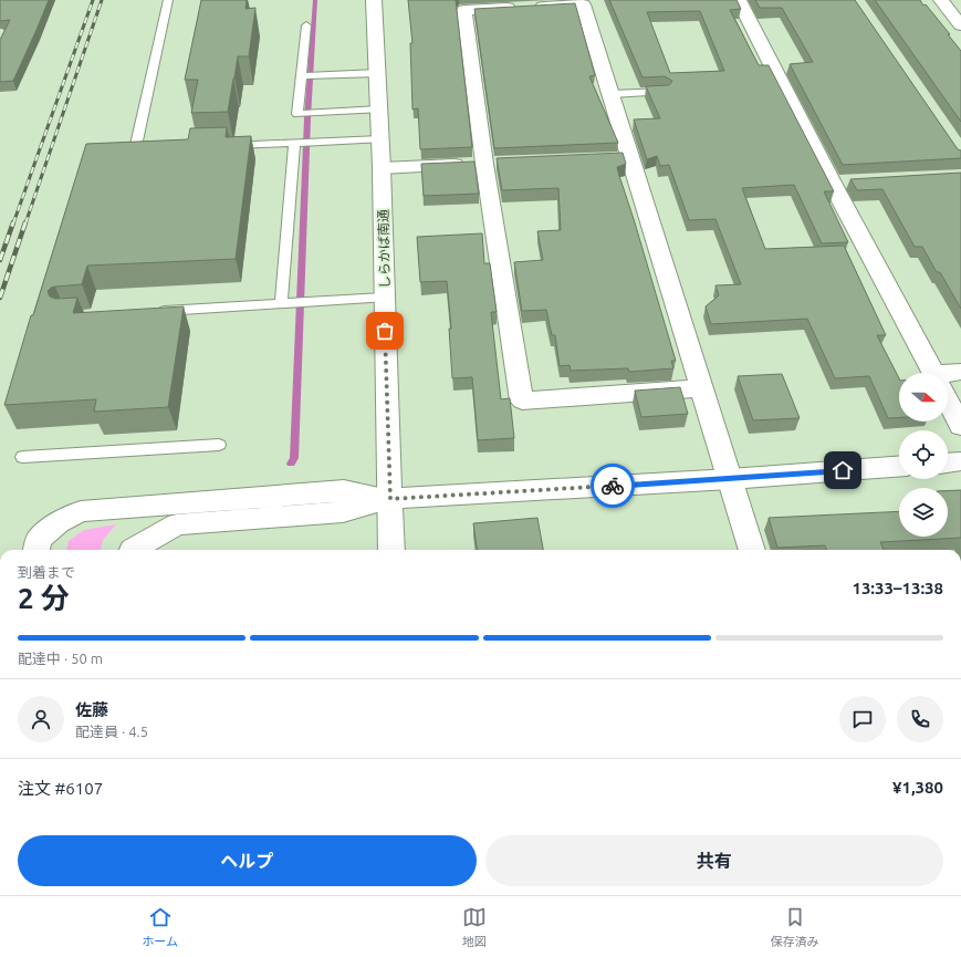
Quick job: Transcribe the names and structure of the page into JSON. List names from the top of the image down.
{
  "streets": {
    "street": ["しらかば南通"]
  },
  "north": "right",
  "page": {
    "heading": ["2 分", "到着まで", "13:33–13:38"],
    "panel": [
      "佐藤",
      "配達員 · 4.5",
      "注文 #6107",
      "¥1,380"
    ],
    "bar": "配達中 · 50 m",
    "buttons": ["ヘルプ", "共有"],
    "tabs": ["ホーム", "地図", "保存済み"]
  }
}
